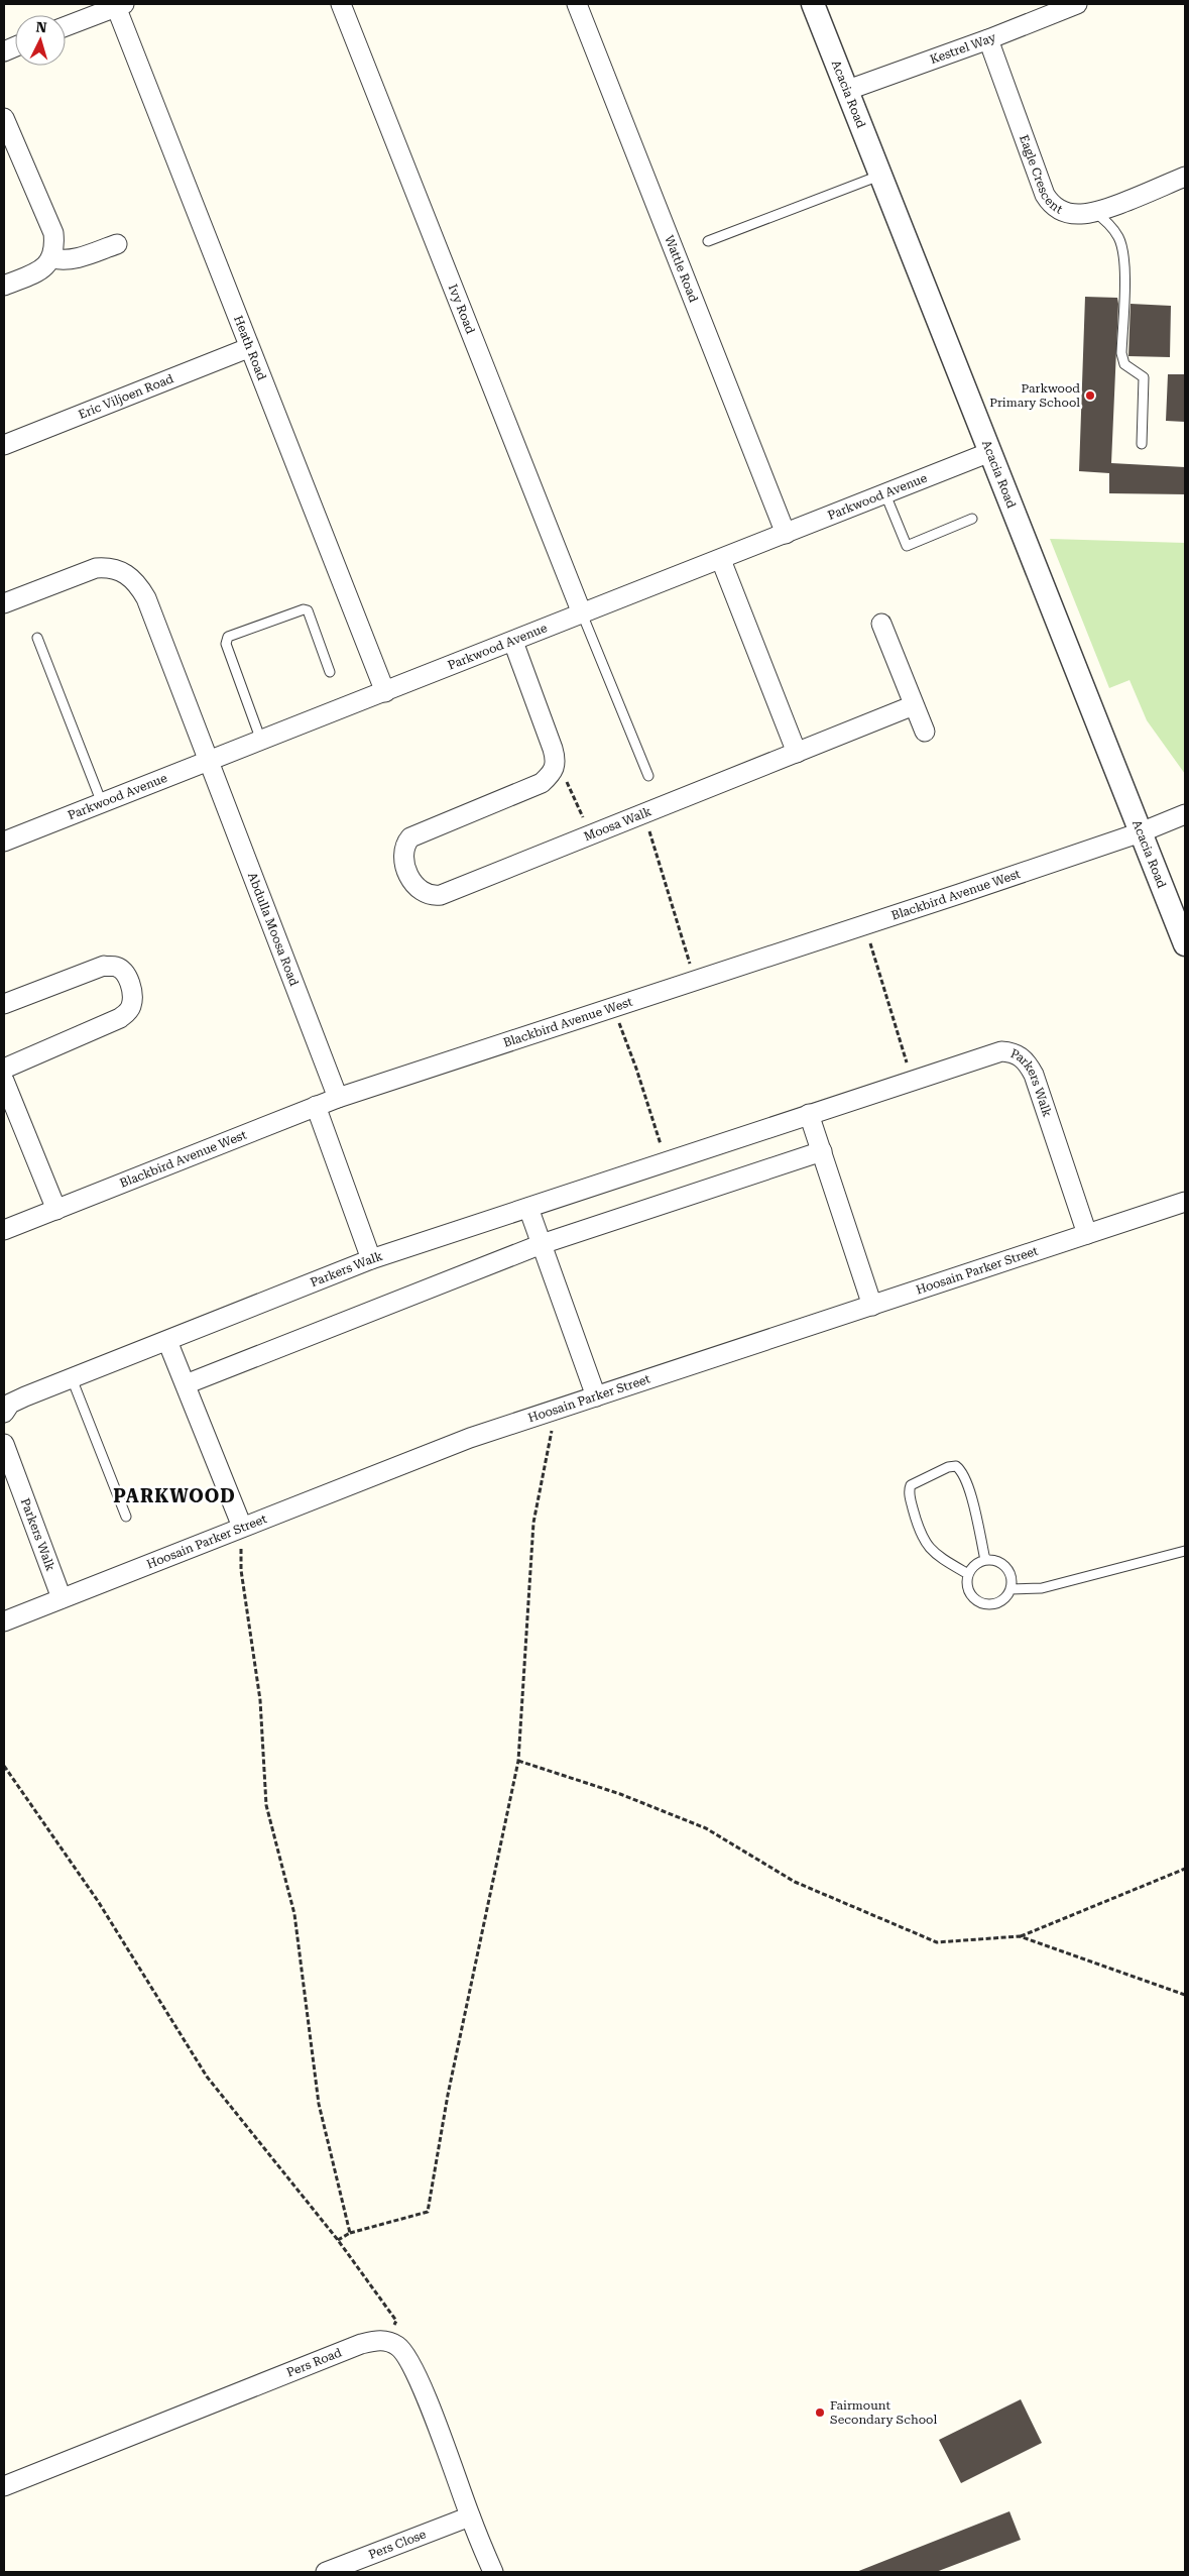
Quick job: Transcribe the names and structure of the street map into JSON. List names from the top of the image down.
{
  "streets": {
    "street": [
      "Kestrel Way",
      "Acacia Road",
      "Eagle Crescent",
      "Wattle Road",
      "Ivy Road",
      "Heath Road",
      "Eric Viljoen Road",
      "Parkwood Avenue",
      "Moosa Walk",
      "Blackbird Avenue West",
      "Abdulla Moosa Road",
      "Parkers Walk",
      "Hoosain Parker Street",
      "Pers Road",
      "Pers Close"
    ]
  },
  "crossings": [
    ["Kestrel Way", "Acacia Road"],
    ["Kestrel Way", "Eagle Crescent"],
    ["Acacia Road", "Parkwood Avenue"],
    ["Acacia Road", "Blackbird Avenue West"],
    ["Wattle Road", "Parkwood Avenue"],
    ["Ivy Road", "Parkwood Avenue"],
    ["Heath Road", "Eric Viljoen Road"],
    ["Heath Road", "Parkwood Avenue"],
    ["Parkwood Avenue", "Abdulla Moosa Road"],
    ["Blackbird Avenue West", "Abdulla Moosa Road"],
    ["Parkers Walk", "Hoosain Parker Street"]
  ],
  "districts": ["PARKWOOD"],
  "places": ["Parkwood Primary School", "Fairmount Secondary School"],
  "north": "top"
}
